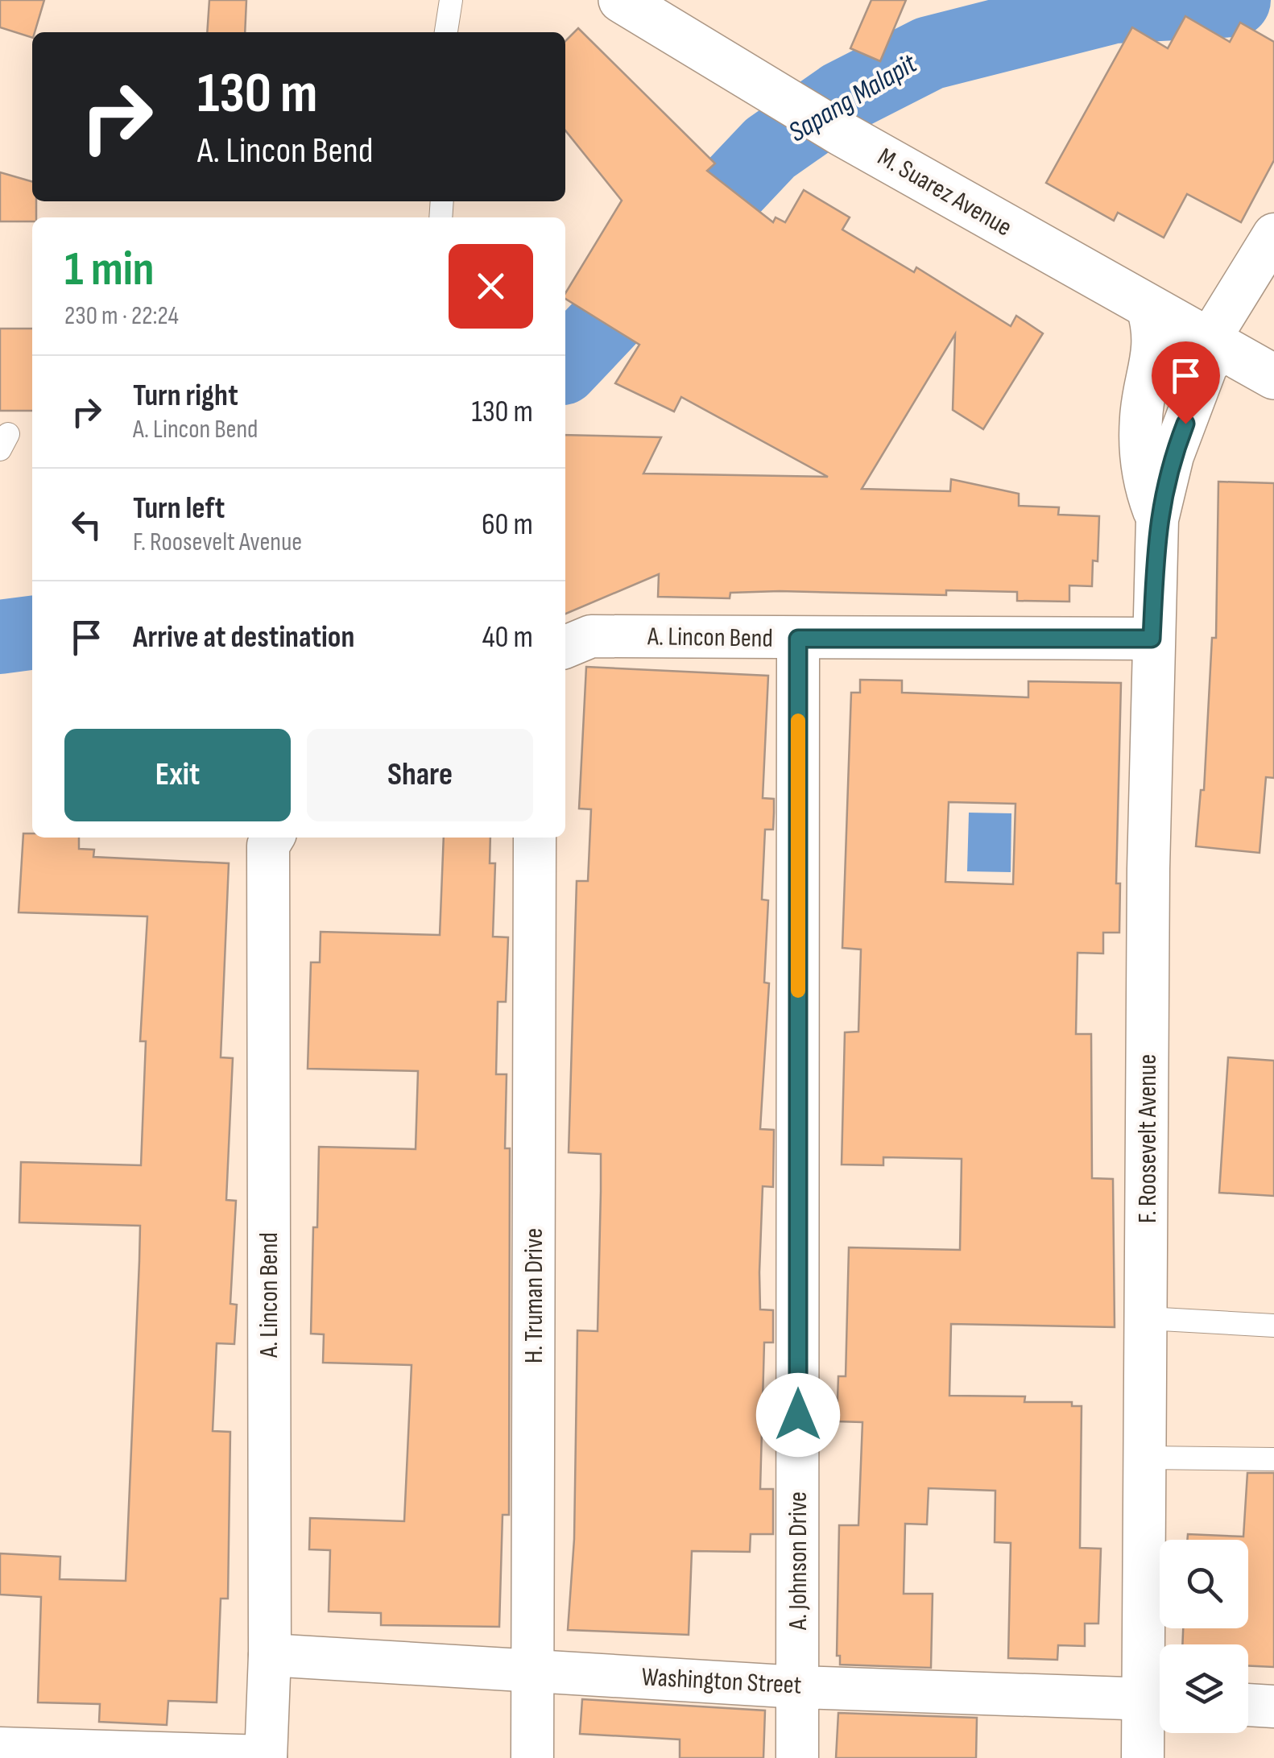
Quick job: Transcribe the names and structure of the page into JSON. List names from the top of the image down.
{
  "streets": {
    "street": [
      "M. Suarez Avenue",
      "A. Lincon Bend",
      "F. Roosevelt Avenue",
      "H. Truman Drive",
      "A. Johnson Drive",
      "Washington Street"
    ]
  },
  "crossings": [
    ["M. Suarez Avenue", "F. Roosevelt Avenue"],
    ["A. Lincon Bend", "F. Roosevelt Avenue"],
    ["A. Lincon Bend", "A. Johnson Drive"],
    ["A. Lincon Bend", "Washington Street"],
    ["F. Roosevelt Avenue", "Washington Street"],
    ["H. Truman Drive", "Washington Street"],
    ["A. Johnson Drive", "Washington Street"]
  ],
  "water": ["Sapang Malapit"],
  "page": {
    "turn": ["130 m", "A. Lincon Bend"],
    "heading": ["1 min", "230 m · 22:24"],
    "list": [
      {
        "name": "Turn right",
        "note": "A. Lincon Bend",
        "value": "130 m"
      },
      {
        "name": "Turn left",
        "note": "F. Roosevelt Avenue",
        "value": "60 m"
      },
      {
        "name": "Arrive at destination",
        "value": "40 m"
      }
    ],
    "buttons": ["Exit", "Share"]
  }
}
